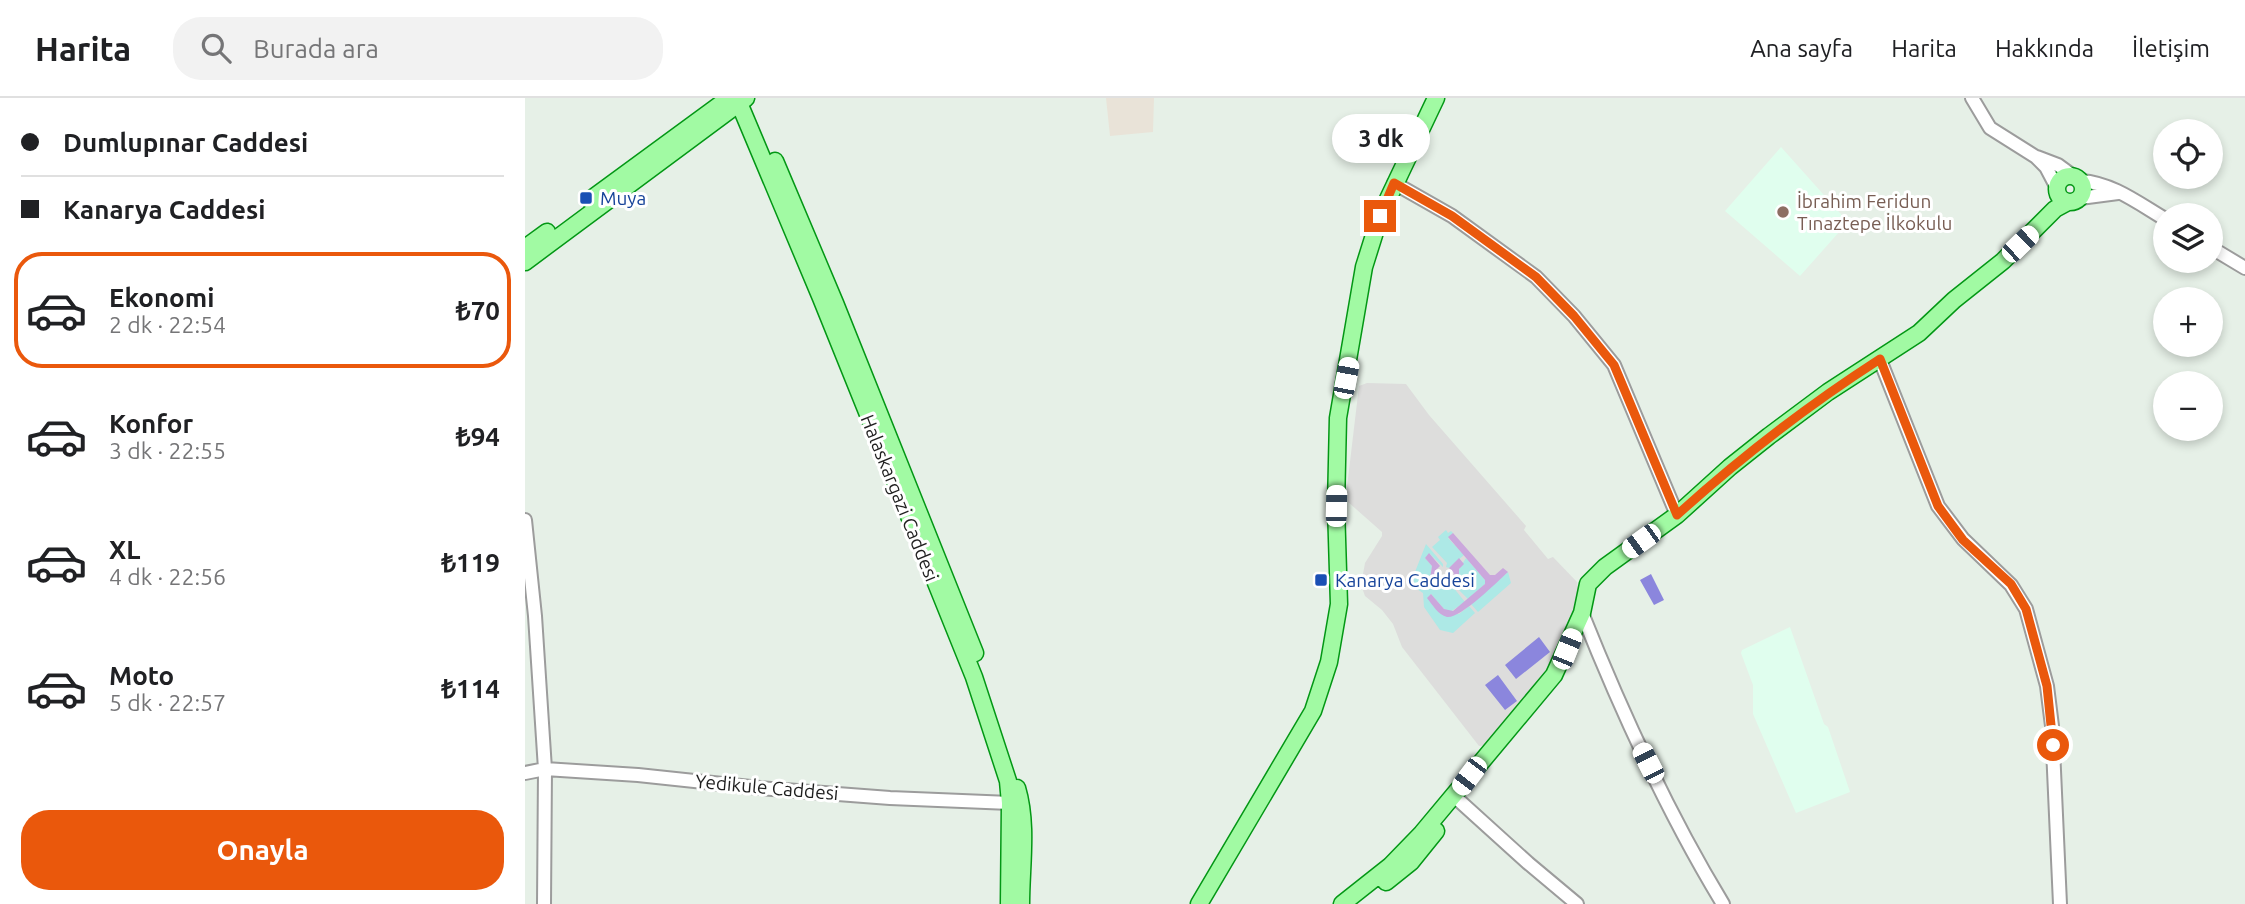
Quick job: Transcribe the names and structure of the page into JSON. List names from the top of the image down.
{
  "streets": {
    "main road": ["Halaskargazi Caddesi"],
    "street": ["Yedikule Caddesi"]
  },
  "crossings": [
    ["Halaskargazi Caddesi", "Yedikule Caddesi"]
  ],
  "places": {
    "transit": ["Muya", "Kanarya Caddesi"],
    "other": ["İbrahim Feridun Tınaztepe İlkokulu"]
  },
  "page": {
    "header": "Harita",
    "search": "Burada ara",
    "nav": [
      "Ana sayfa",
      "Harita",
      "Hakkında",
      "İletişim"
    ],
    "banner": ["Dumlupınar Caddesi", "Kanarya Caddesi"],
    "bubble": "3 dk",
    "map_buttons": ["+", "−"],
    "list": [
      {
        "name": "Ekonomi",
        "note": "2 dk · 22:54",
        "value": "₺70"
      },
      {
        "name": "Konfor",
        "note": "3 dk · 22:55",
        "value": "₺94"
      },
      {
        "name": "XL",
        "note": "4 dk · 22:56",
        "value": "₺119"
      },
      {
        "name": "Moto",
        "note": "5 dk · 22:57",
        "value": "₺114"
      }
    ],
    "buttons": "Onayla"
  }
}
